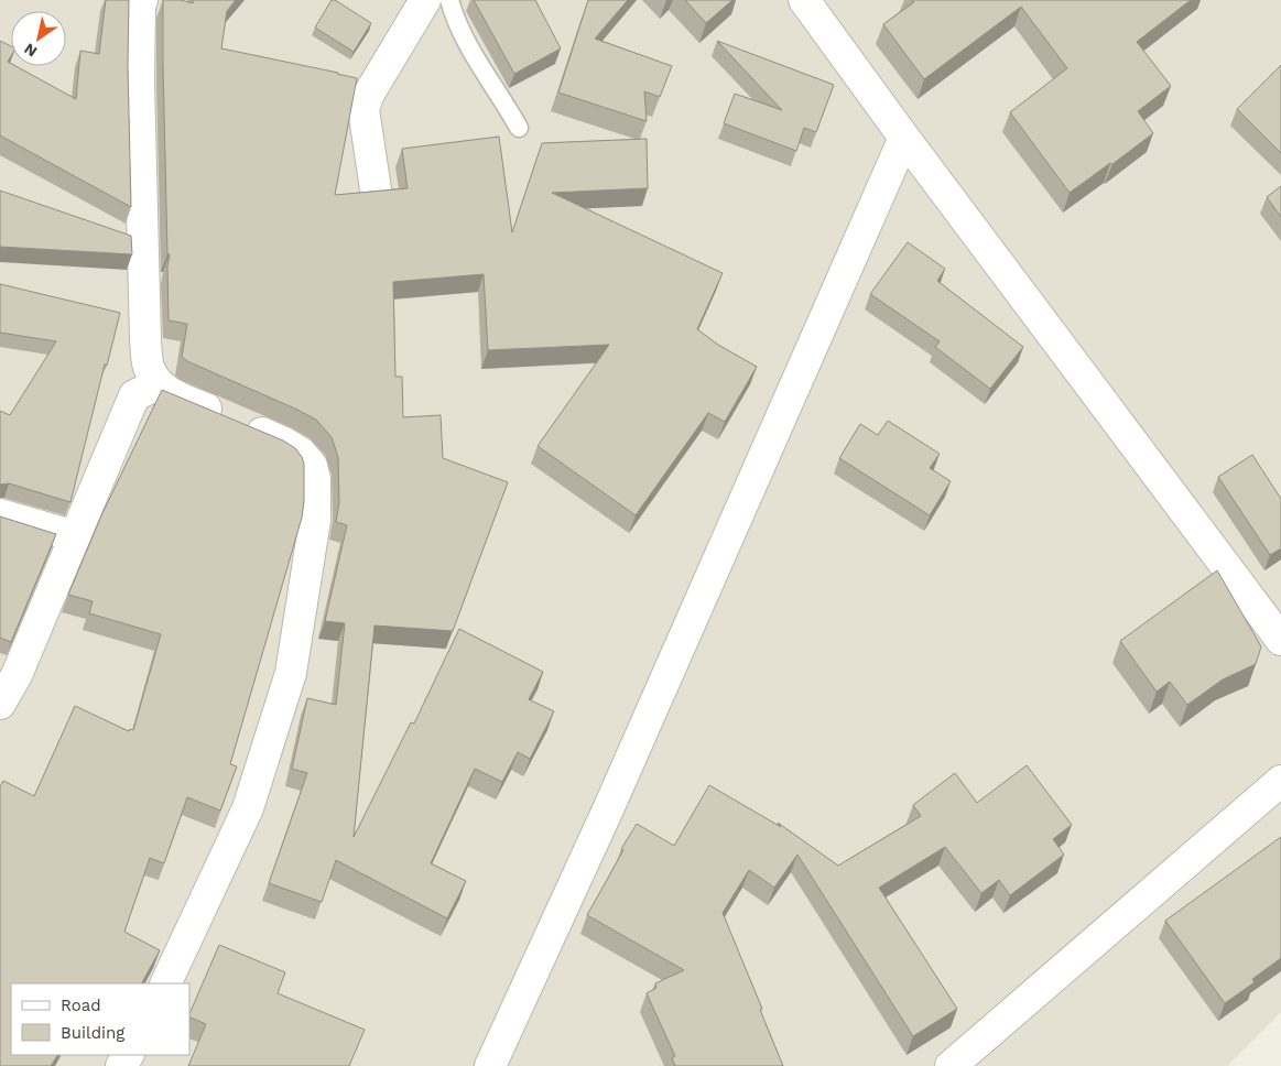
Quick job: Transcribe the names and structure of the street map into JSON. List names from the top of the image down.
{
  "legend": ["Road", "Building"],
  "north": "bottom left"
}
